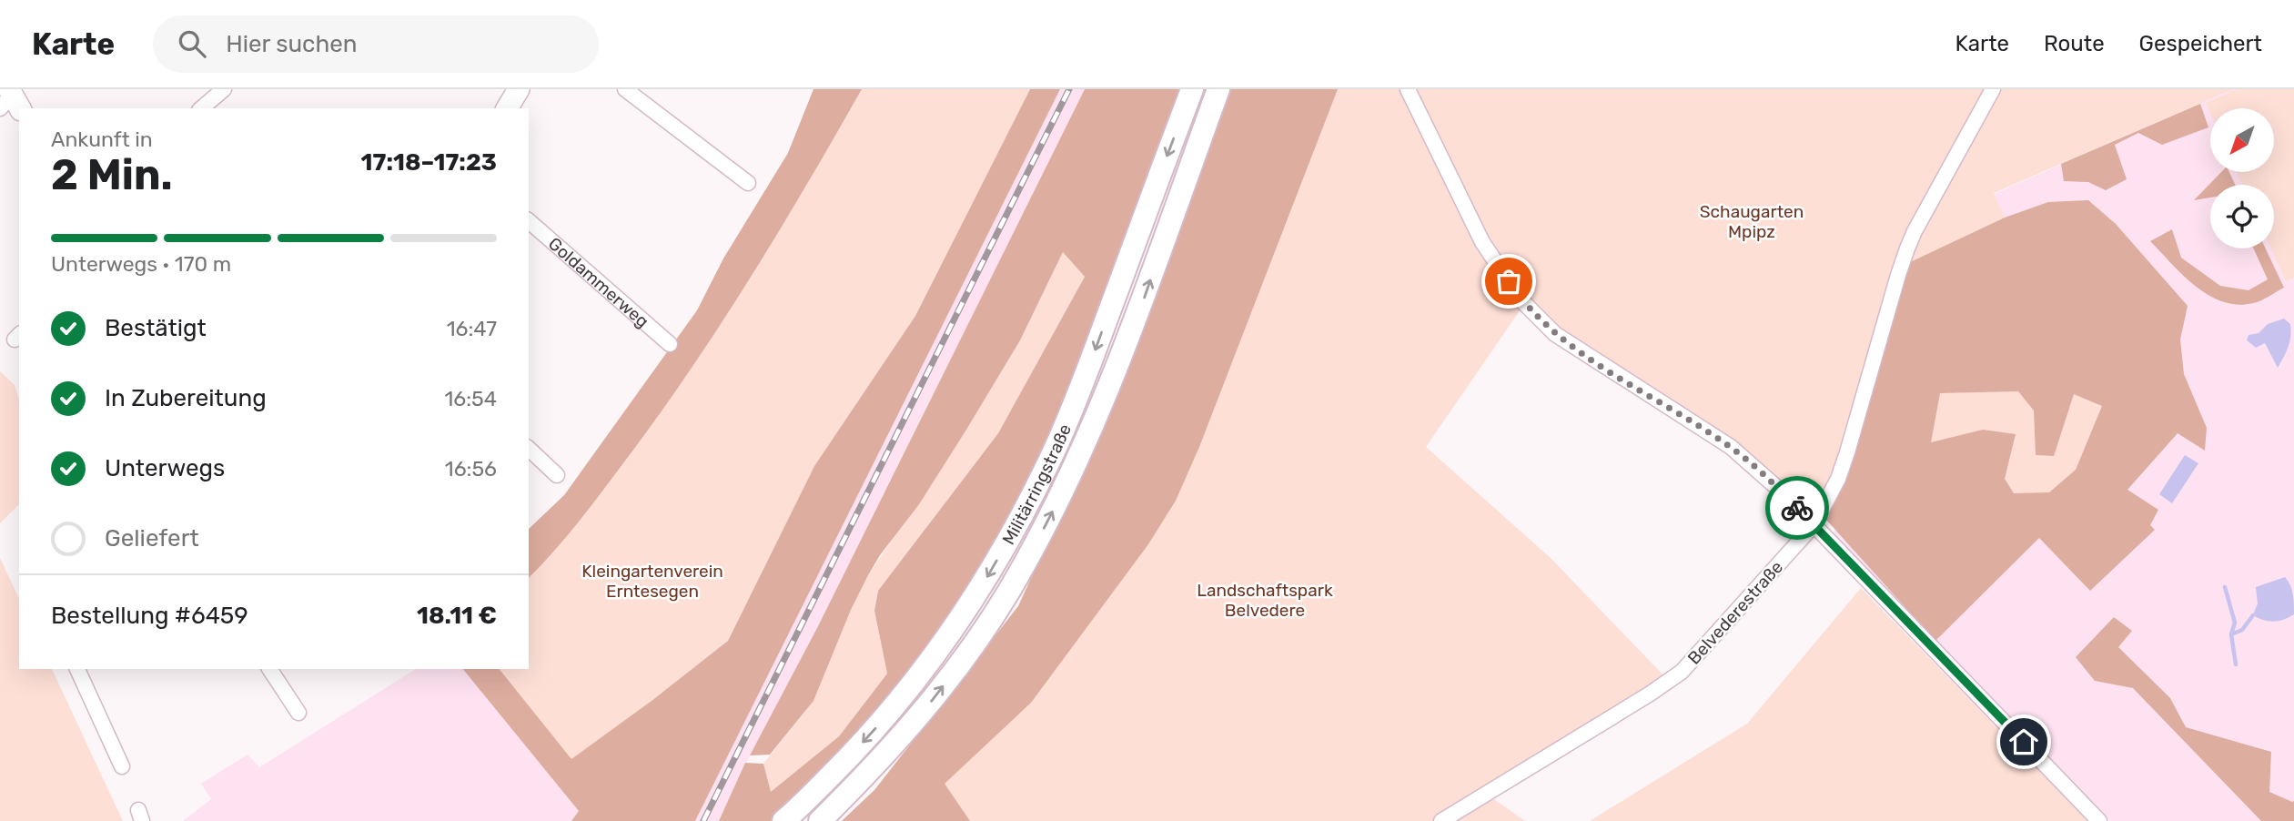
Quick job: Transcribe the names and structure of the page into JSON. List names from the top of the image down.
{
  "streets": {
    "main road": ["Militärringstraße"],
    "street": ["Goldammerweg", "Belvederestraße"]
  },
  "parks": ["Schaugarten Mpipz", "Kleingartenverein Erntesegen", "Landschaftspark Belvedere"],
  "north": "bottom left",
  "page": {
    "header": "Karte",
    "search": "Hier suchen",
    "nav": ["Karte", "Route", "Gespeichert"],
    "heading": ["2 Min.", "Ankunft in", "17:18–17:23"],
    "panel": ["Bestellung #6459", "18.11 €"],
    "bar": "Unterwegs · 170 m",
    "list": [
      ["Bestätigt", "16:47"],
      ["In Zubereitung", "16:54"],
      ["Unterwegs", "16:56"],
      "Geliefert"
    ]
  }
}
